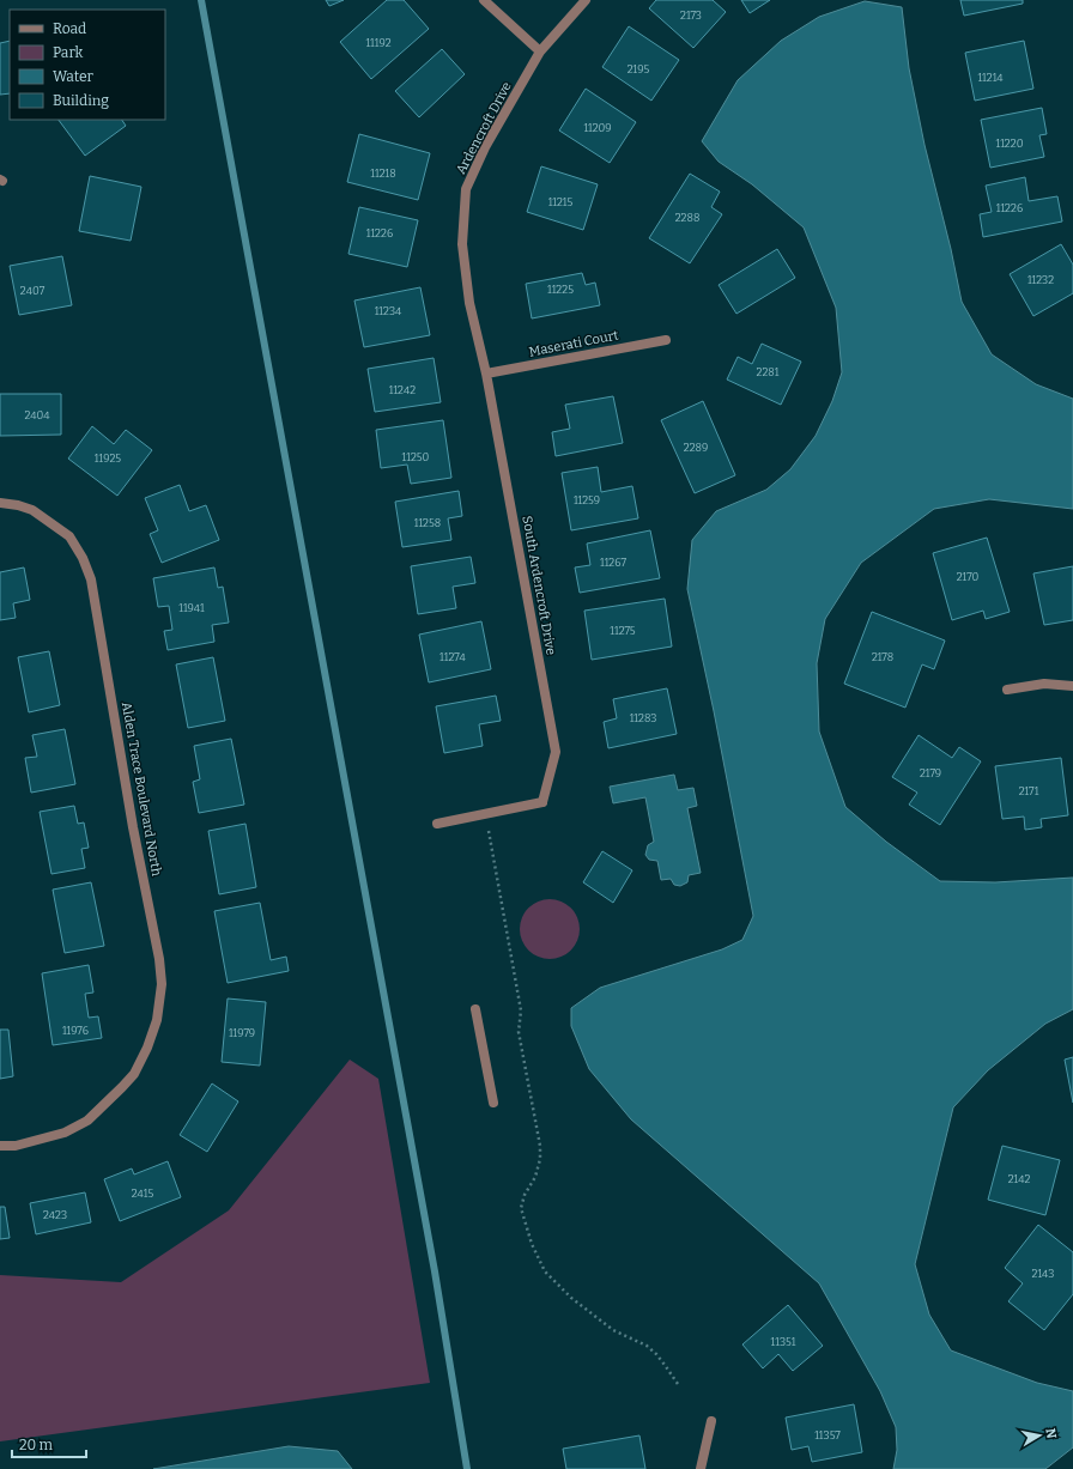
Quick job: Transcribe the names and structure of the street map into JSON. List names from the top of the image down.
{
  "streets": {
    "street": [
      "Ardencroft Drive",
      "Maserati Court",
      "South Ardencroft Drive",
      "Alden Trace Boulevard North"
    ]
  },
  "crossings": [
    ["Ardencroft Drive", "Maserati Court"],
    ["Ardencroft Drive", "South Ardencroft Drive"],
    ["Maserati Court", "South Ardencroft Drive"]
  ],
  "house_numbers": [
    "2173",
    "11192",
    "2195",
    "11214",
    "11209",
    "11220",
    "11218",
    "11215",
    "11226",
    "2288",
    "11226",
    "11232",
    "11225",
    "2407",
    "11234",
    "2281",
    "11242",
    "2404",
    "2289",
    "11250",
    "11925",
    "11259",
    "11258",
    "11267",
    "2170",
    "11941",
    "11275",
    "11274",
    "2178",
    "11283",
    "2179",
    "2171",
    "11976",
    "11979",
    "2142",
    "2415",
    "2423",
    "2143",
    "11351",
    "11357"
  ],
  "legend": [
    "Road",
    "Park",
    "Water",
    "Building"
  ],
  "scale_bar": "20 m",
  "north": "right"
}
